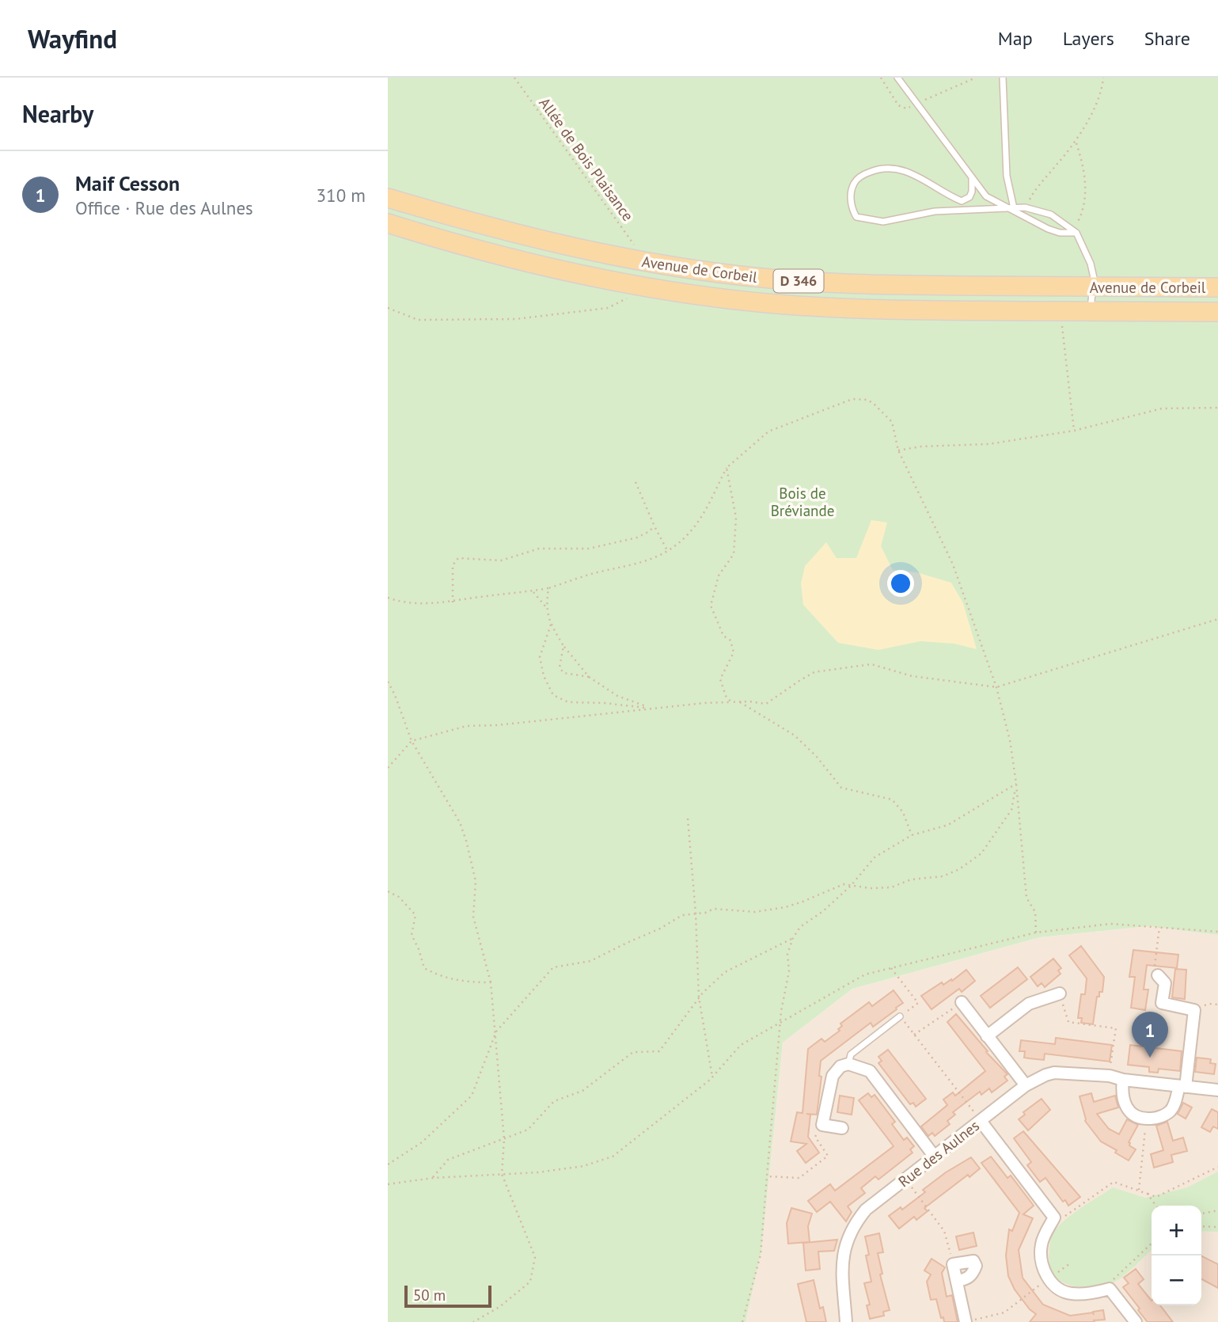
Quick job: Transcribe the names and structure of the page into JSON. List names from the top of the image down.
{
  "streets": {
    "main road": ["Avenue de Corbeil", "D 346"],
    "street": ["Rue des Aulnes"],
    "path": ["Allée de Bois Plaisance"]
  },
  "parks": ["Bois de Bréviande"],
  "scale_bar": "50 m",
  "page": {
    "header": "Wayfind",
    "nav": ["Map", "Layers", "Share"],
    "heading": "Nearby",
    "list": [
      {
        "mark": "1",
        "name": "Maif Cesson",
        "note": "Office · Rue des Aulnes",
        "value": "310 m"
      }
    ],
    "pins": "1",
    "map_buttons": ["+", "−"],
    "scale": "50 m"
  }
}
